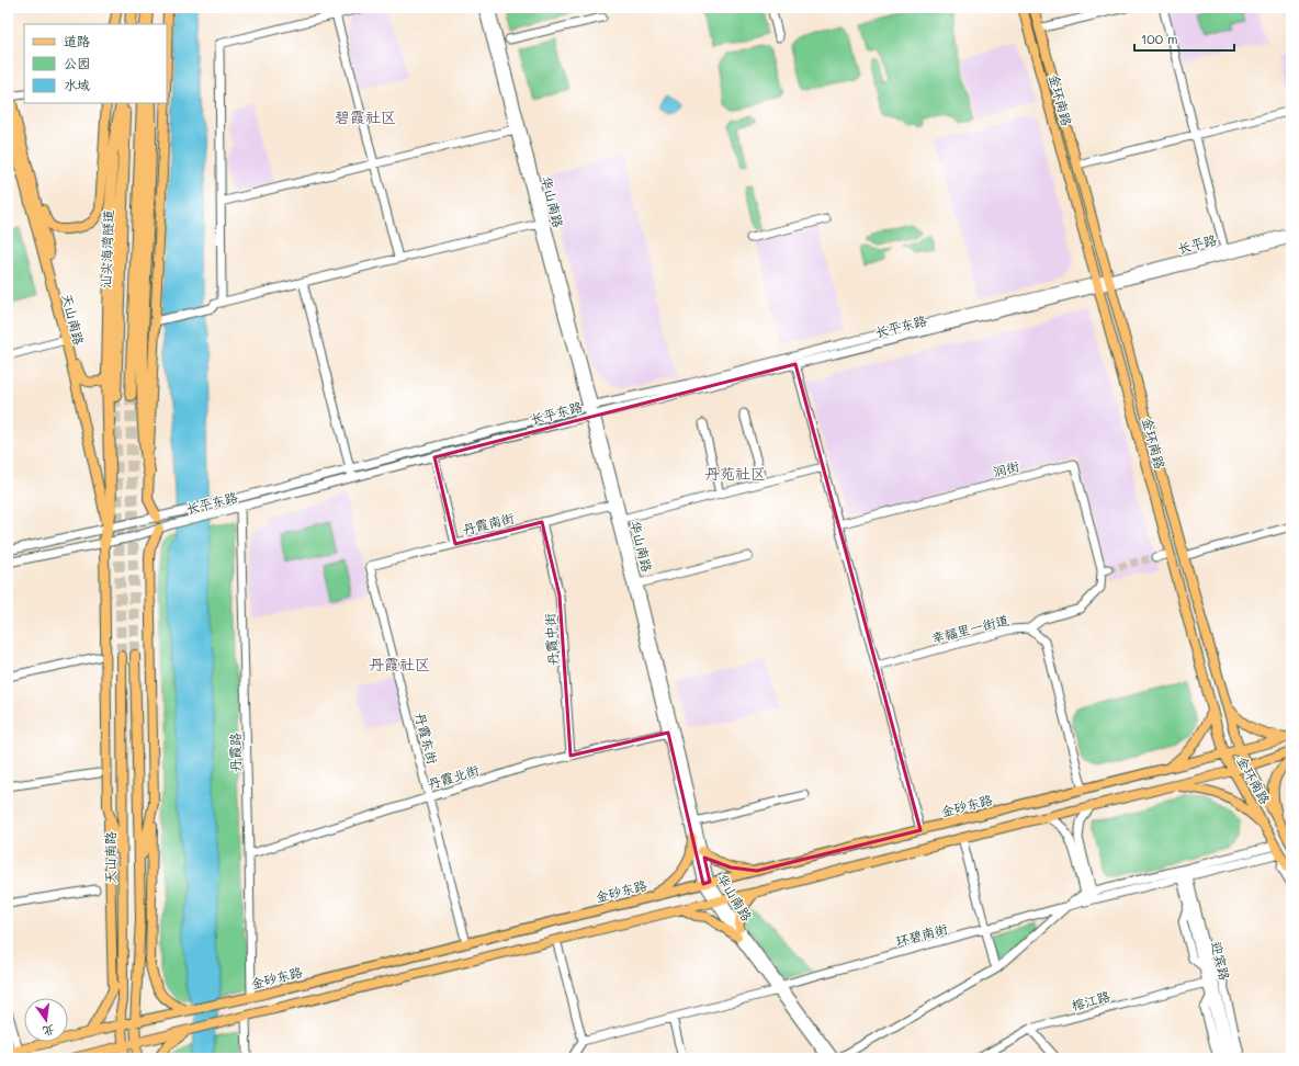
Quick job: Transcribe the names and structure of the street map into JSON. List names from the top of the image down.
{
  "streets": {
    "highway": ["汕头海湾隧道"],
    "main road": ["金环南路", "天山南路", "金砂东路"],
    "street": [
      "华山南路",
      "长平路",
      "长平东路",
      "润街",
      "丹霞南街",
      "幸福里一街道",
      "丹霞中街",
      "丹霞东街",
      "丹霞路",
      "丹霞北街",
      "环碧南街",
      "迎宾路",
      "榕江路"
    ]
  },
  "crossings": [
    ["金环南路", "长平路"],
    ["金环南路", "长平东路"],
    ["金环南路", "金砂东路"],
    ["金环南路", "环碧南街"],
    ["华山南路", "长平东路"],
    ["华山南路", "丹霞南街"],
    ["华山南路", "丹霞北街"],
    ["华山南路", "金砂东路"],
    ["华山南路", "环碧南街"],
    ["长平路", "长平东路"],
    ["天山南路", "长平东路"],
    ["天山南路", "金砂东路"],
    ["长平东路", "丹霞路"],
    ["润街", "幸福里一街道"],
    ["丹霞南街", "丹霞中街"],
    ["丹霞南街", "丹霞东街"],
    ["幸福里一街道", "金砂东路"],
    ["丹霞中街", "丹霞北街"],
    ["丹霞东街", "丹霞北街"],
    ["丹霞东街", "金砂东路"],
    ["丹霞路", "丹霞北街"],
    ["丹霞路", "金砂东路"],
    ["环碧南街", "迎宾路"],
    ["迎宾路", "榕江路"]
  ],
  "districts": ["碧霞社区", "丹苑社区", "丹霞社区"],
  "legend": ["道路", "公园", "水域"],
  "scale_bar": "100 m",
  "north": "bottom"
}
